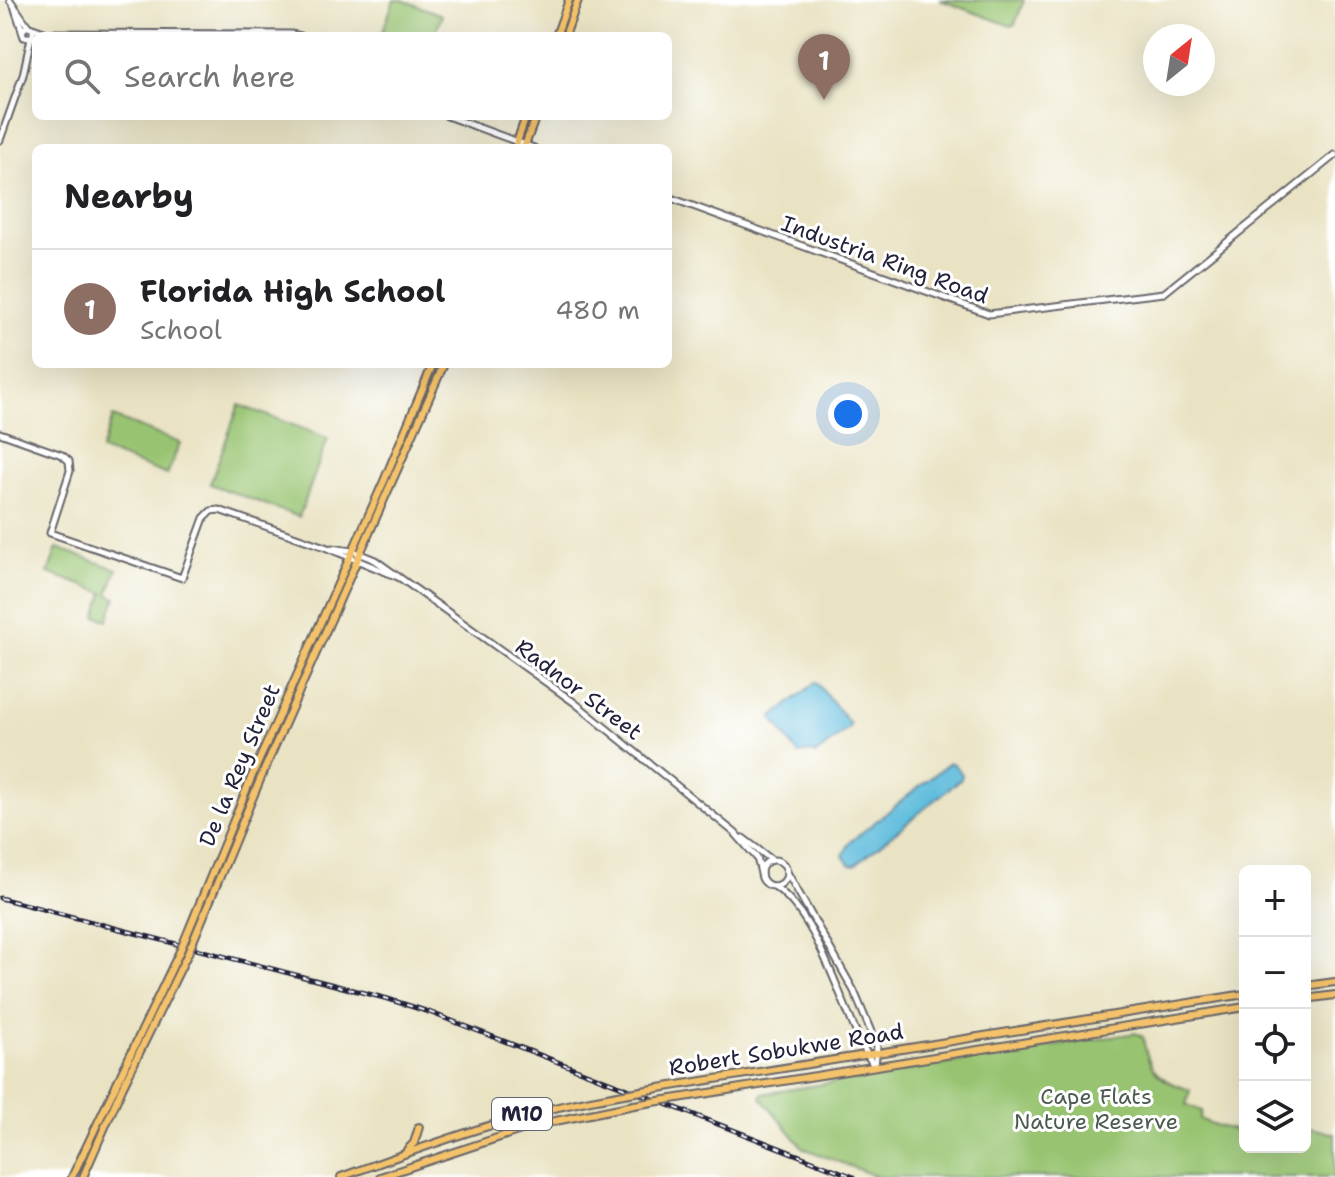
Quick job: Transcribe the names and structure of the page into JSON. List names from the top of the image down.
{
  "streets": {
    "main road": ["De la Rey Street", "Robert Sobukwe Road", "M10"],
    "street": ["Industria Ring Road", "Radnor Street"]
  },
  "crossings": [
    ["Radnor Street", "De la Rey Street"]
  ],
  "parks": ["Cape Flats Nature Reserve"],
  "north": "top right",
  "page": {
    "search": "Search here",
    "pins": "1",
    "heading": "Nearby",
    "list": [
      {
        "mark": "1",
        "name": "Florida High School",
        "note": "School",
        "value": "480 m"
      }
    ],
    "map_buttons": ["+", "−"]
  }
}
